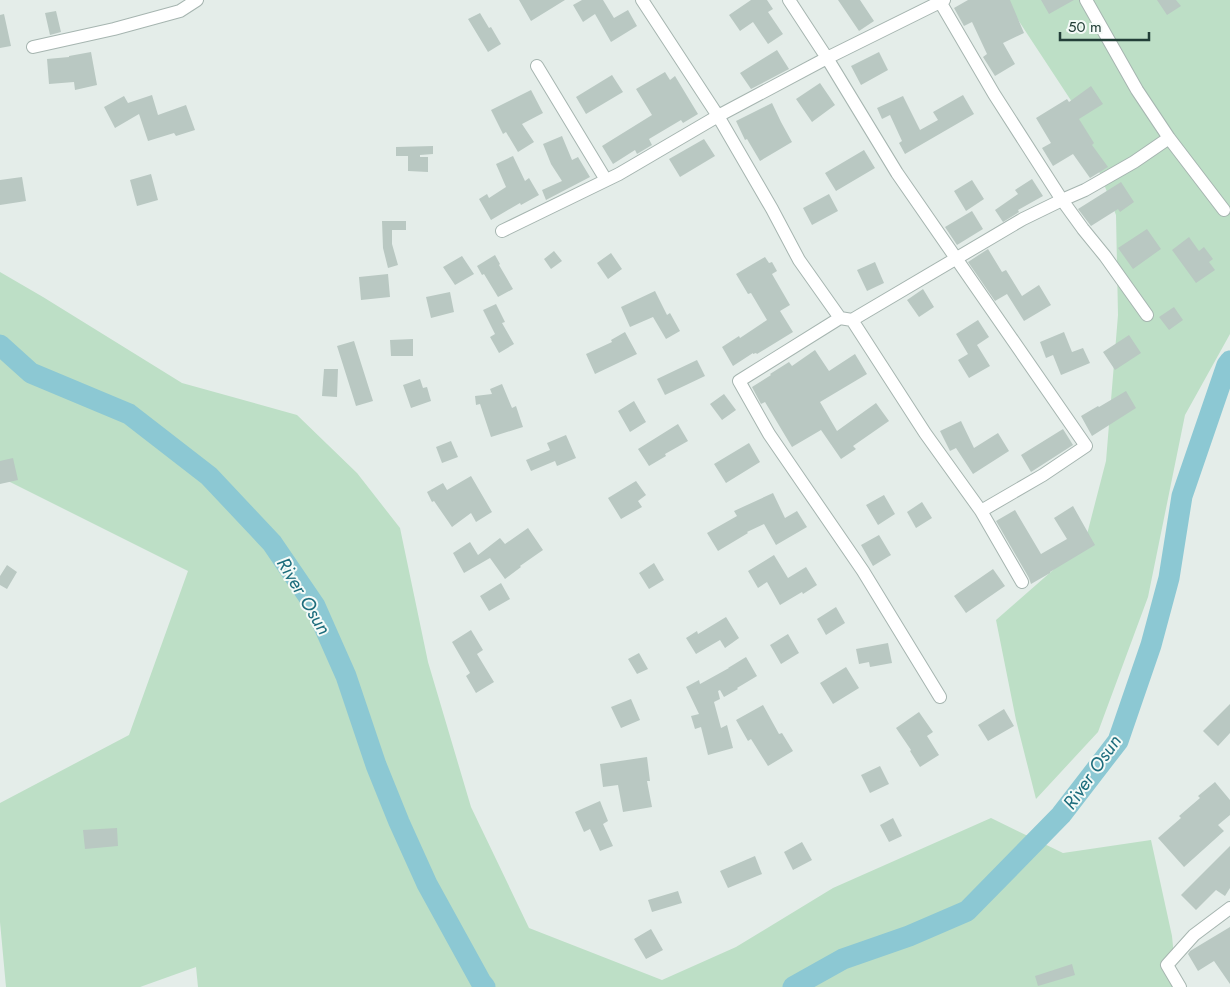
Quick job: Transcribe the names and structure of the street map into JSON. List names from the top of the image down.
{
  "water": ["River Osun"],
  "scale_bar": "50 m"
}
